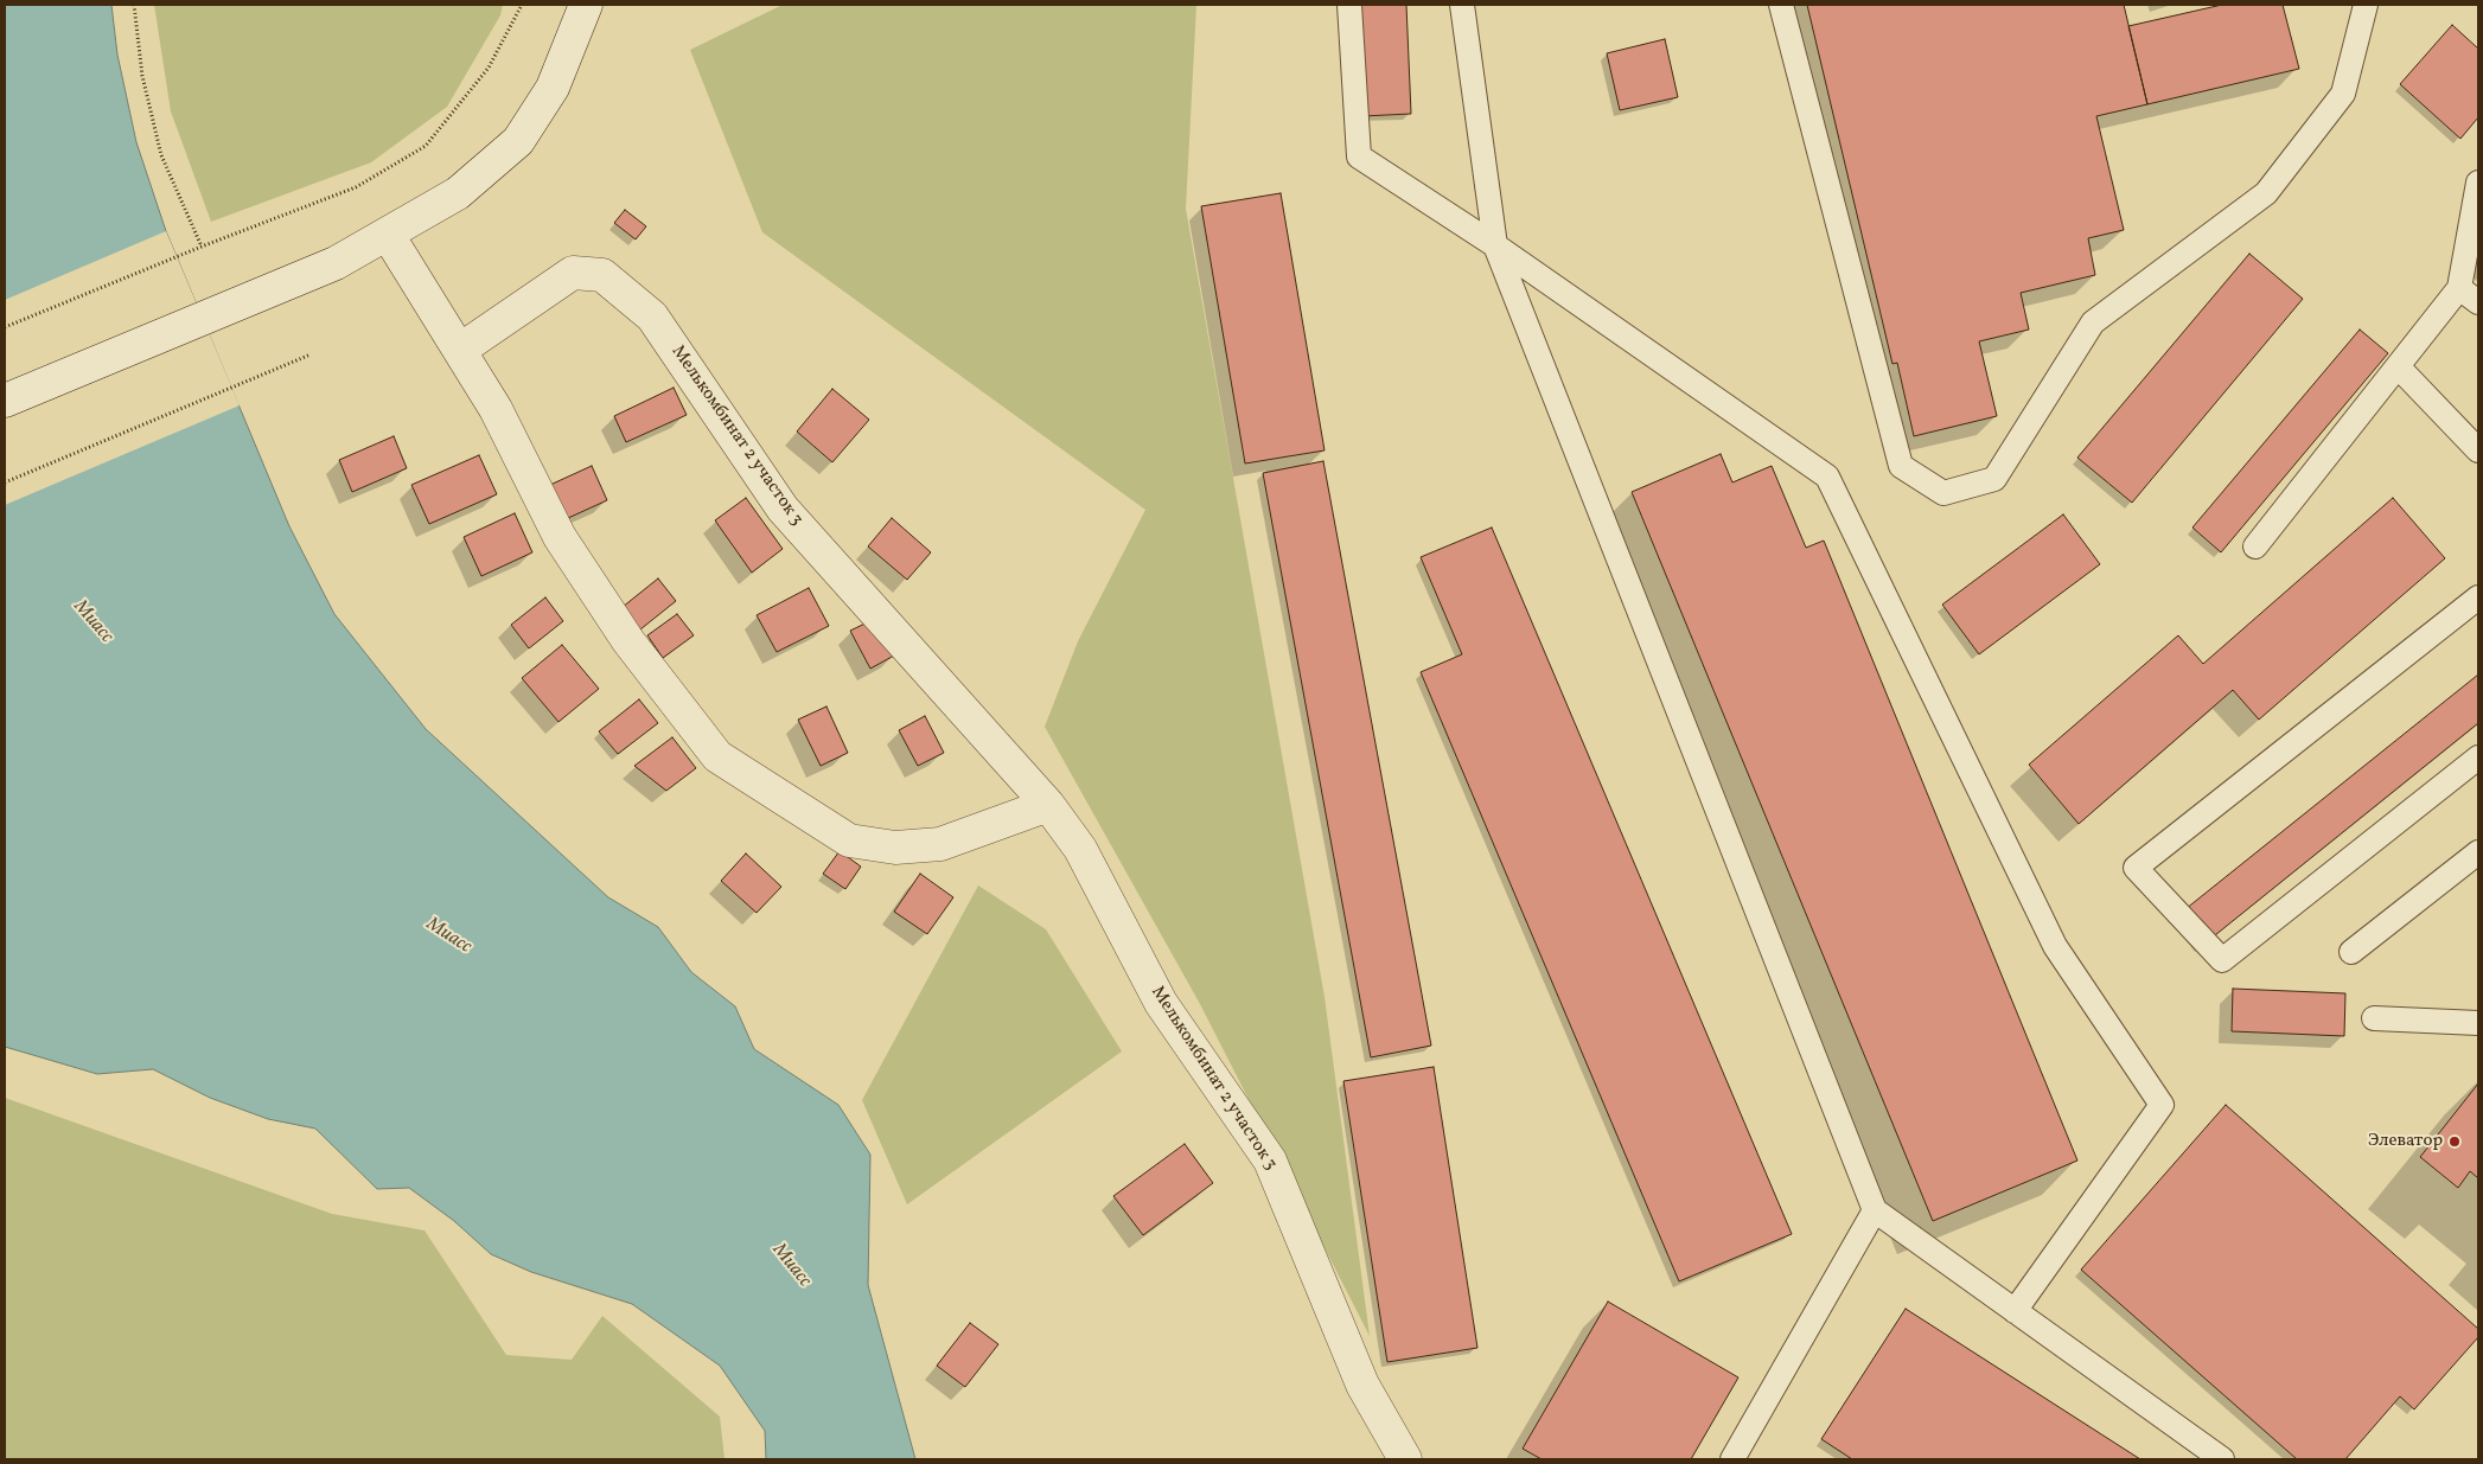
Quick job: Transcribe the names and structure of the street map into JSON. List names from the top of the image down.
{
  "streets": {
    "street": ["Мелькомбинат 2 участок 3"]
  },
  "water": ["Миасс"],
  "places": ["Элеватор"]
}
